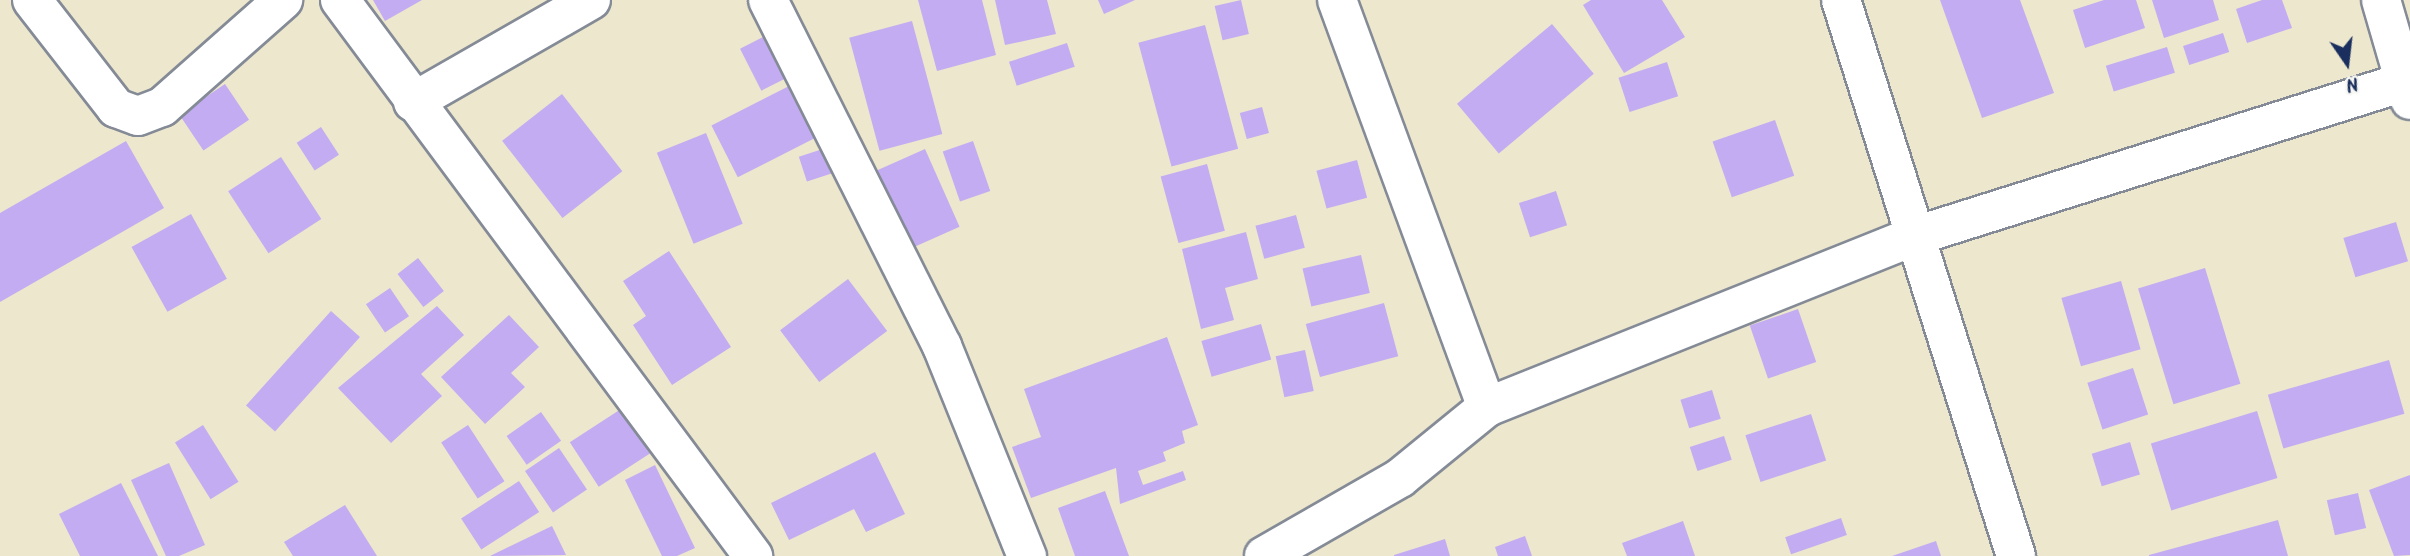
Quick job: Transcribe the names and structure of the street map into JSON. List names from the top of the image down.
{
  "north": "bottom"
}
